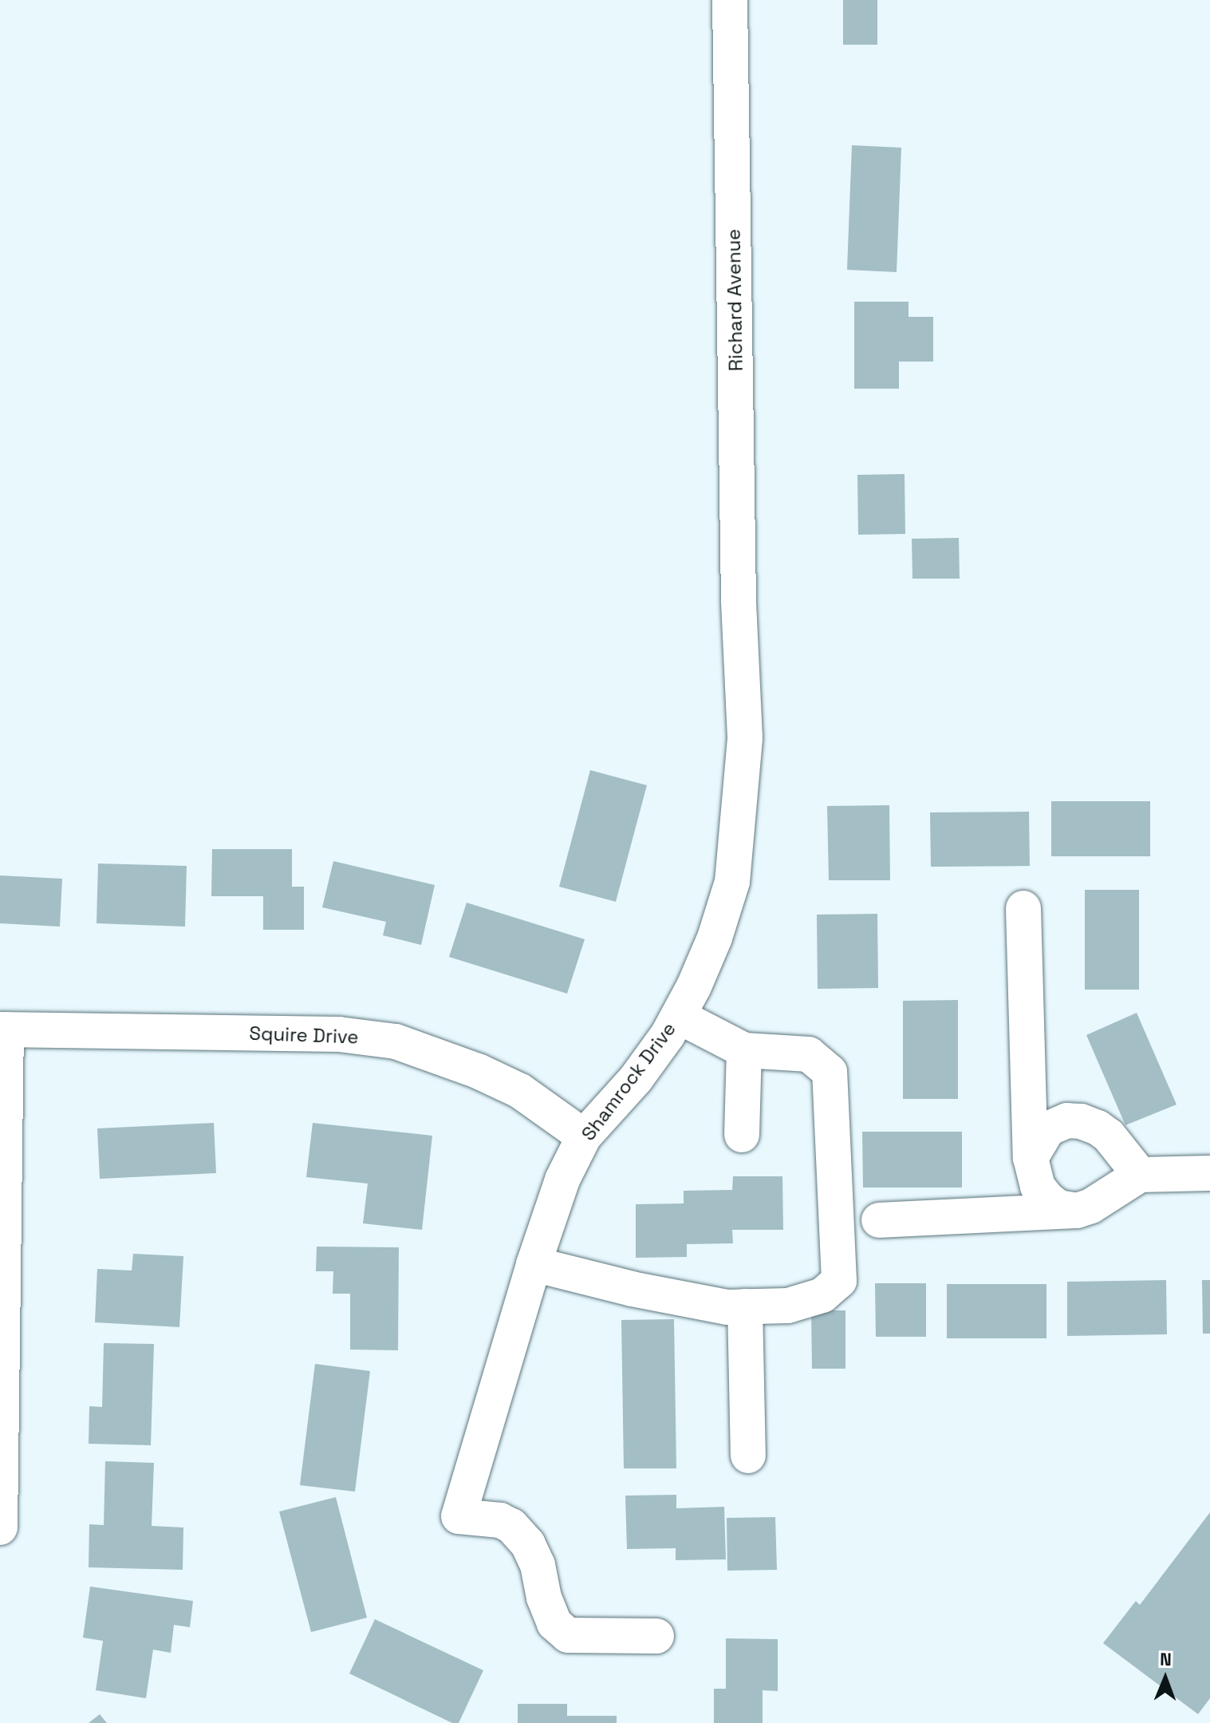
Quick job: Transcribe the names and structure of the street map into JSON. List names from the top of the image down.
{
  "streets": {
    "street": ["Richard Avenue", "Squire Drive", "Shamrock Drive"]
  },
  "crossings": [
    ["Richard Avenue", "Shamrock Drive"],
    ["Squire Drive", "Shamrock Drive"]
  ],
  "north": "top"
}
